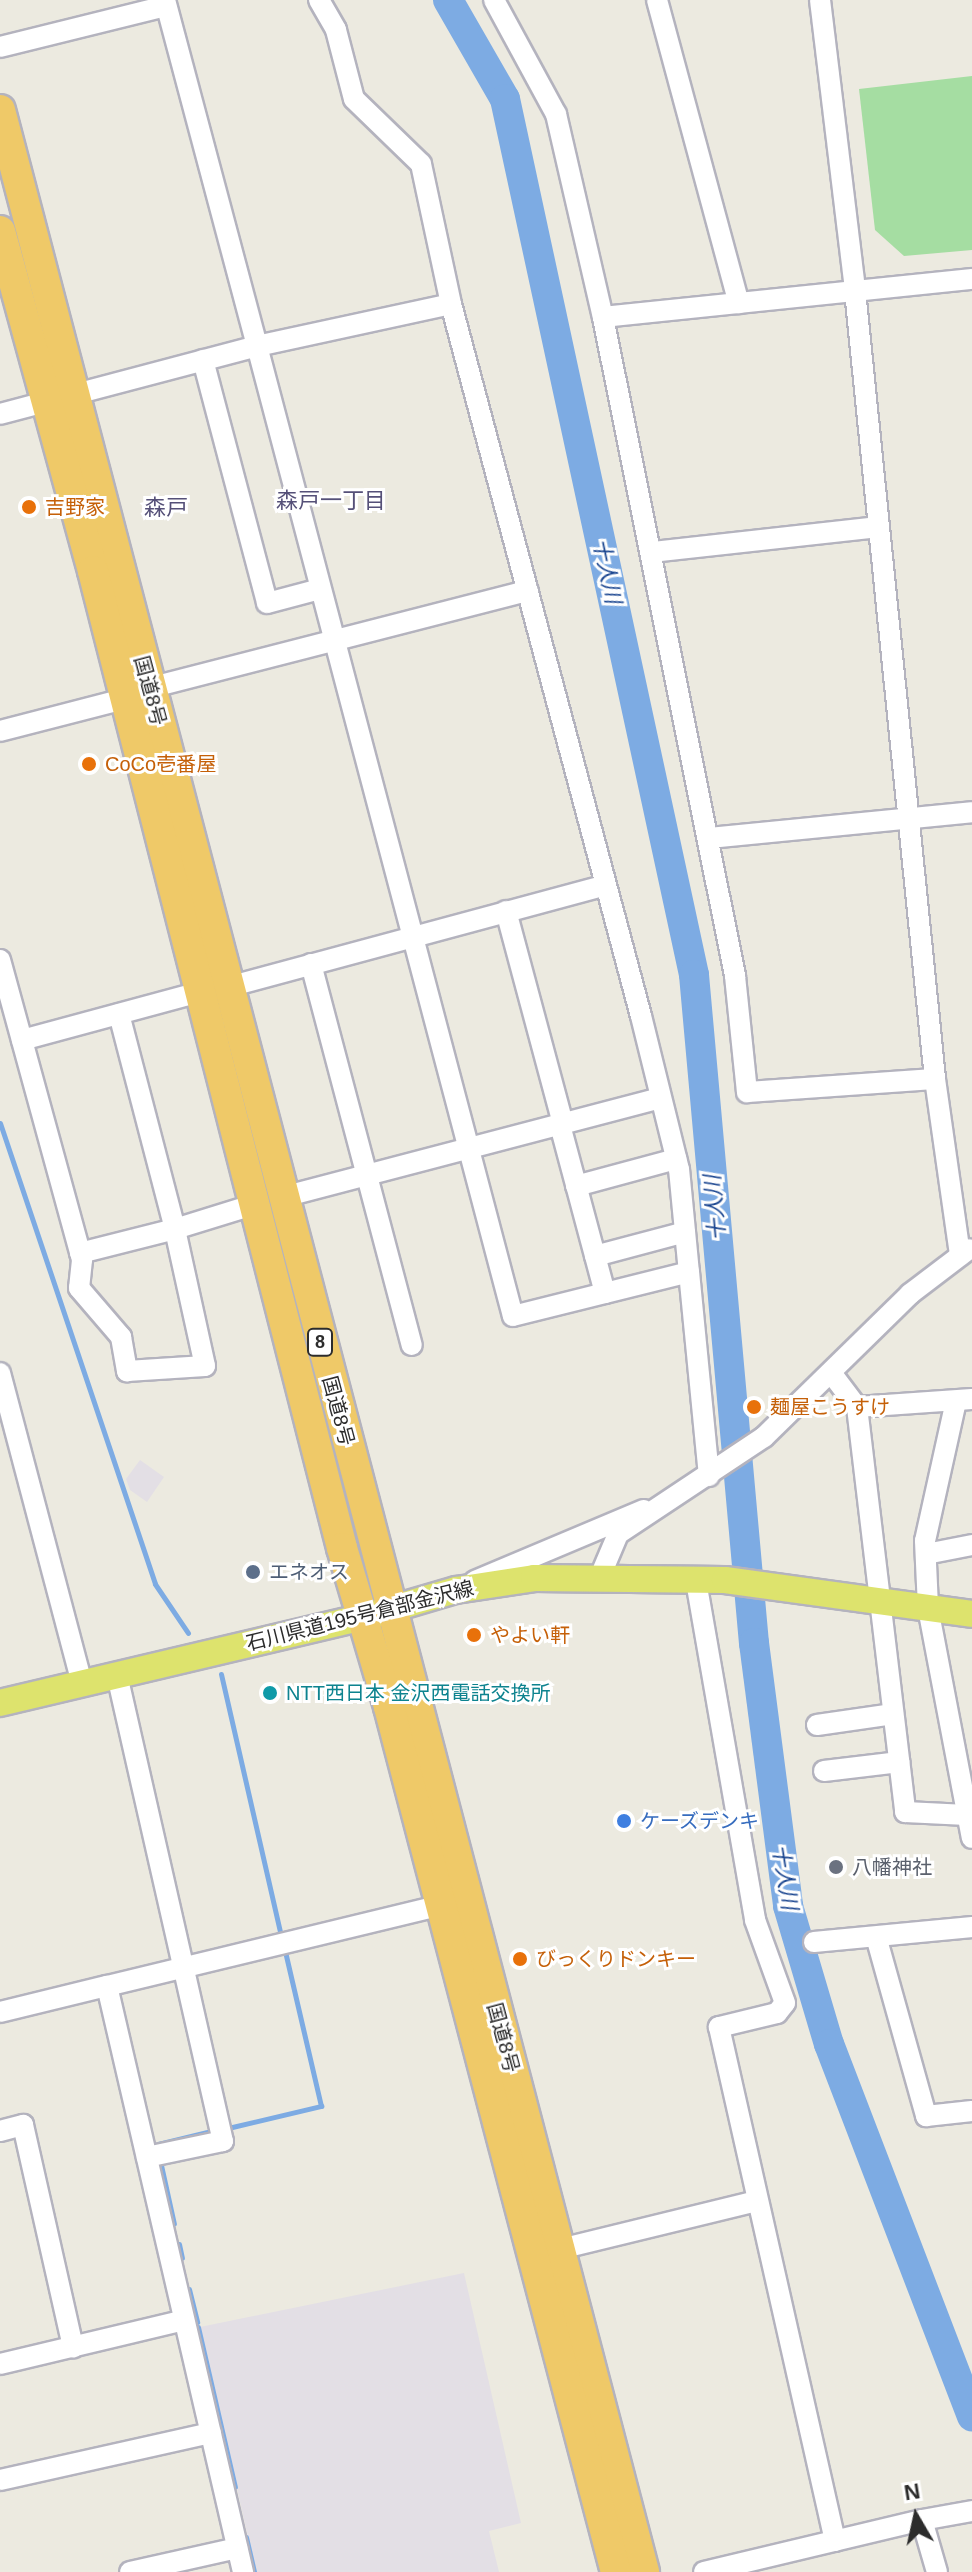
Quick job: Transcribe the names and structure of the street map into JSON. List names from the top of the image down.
{
  "streets": {
    "highway": ["国道8号", "8"],
    "main road": ["石川県道195号倉部金沢線"]
  },
  "crossings": [
    ["国道8号", "石川県道195号倉部金沢線"]
  ],
  "districts": ["森戸一丁目", "森戸"],
  "water": ["十人川"],
  "places": [
    "吉野家",
    "CoCo壱番屋",
    "麺屋こうすけ",
    "エネオス",
    "やよい軒",
    "NTT西日本 金沢西電話交換所",
    "ケーズデンキ",
    "八幡神社",
    "びっくりドンキー"
  ],
  "north": "top"
}
